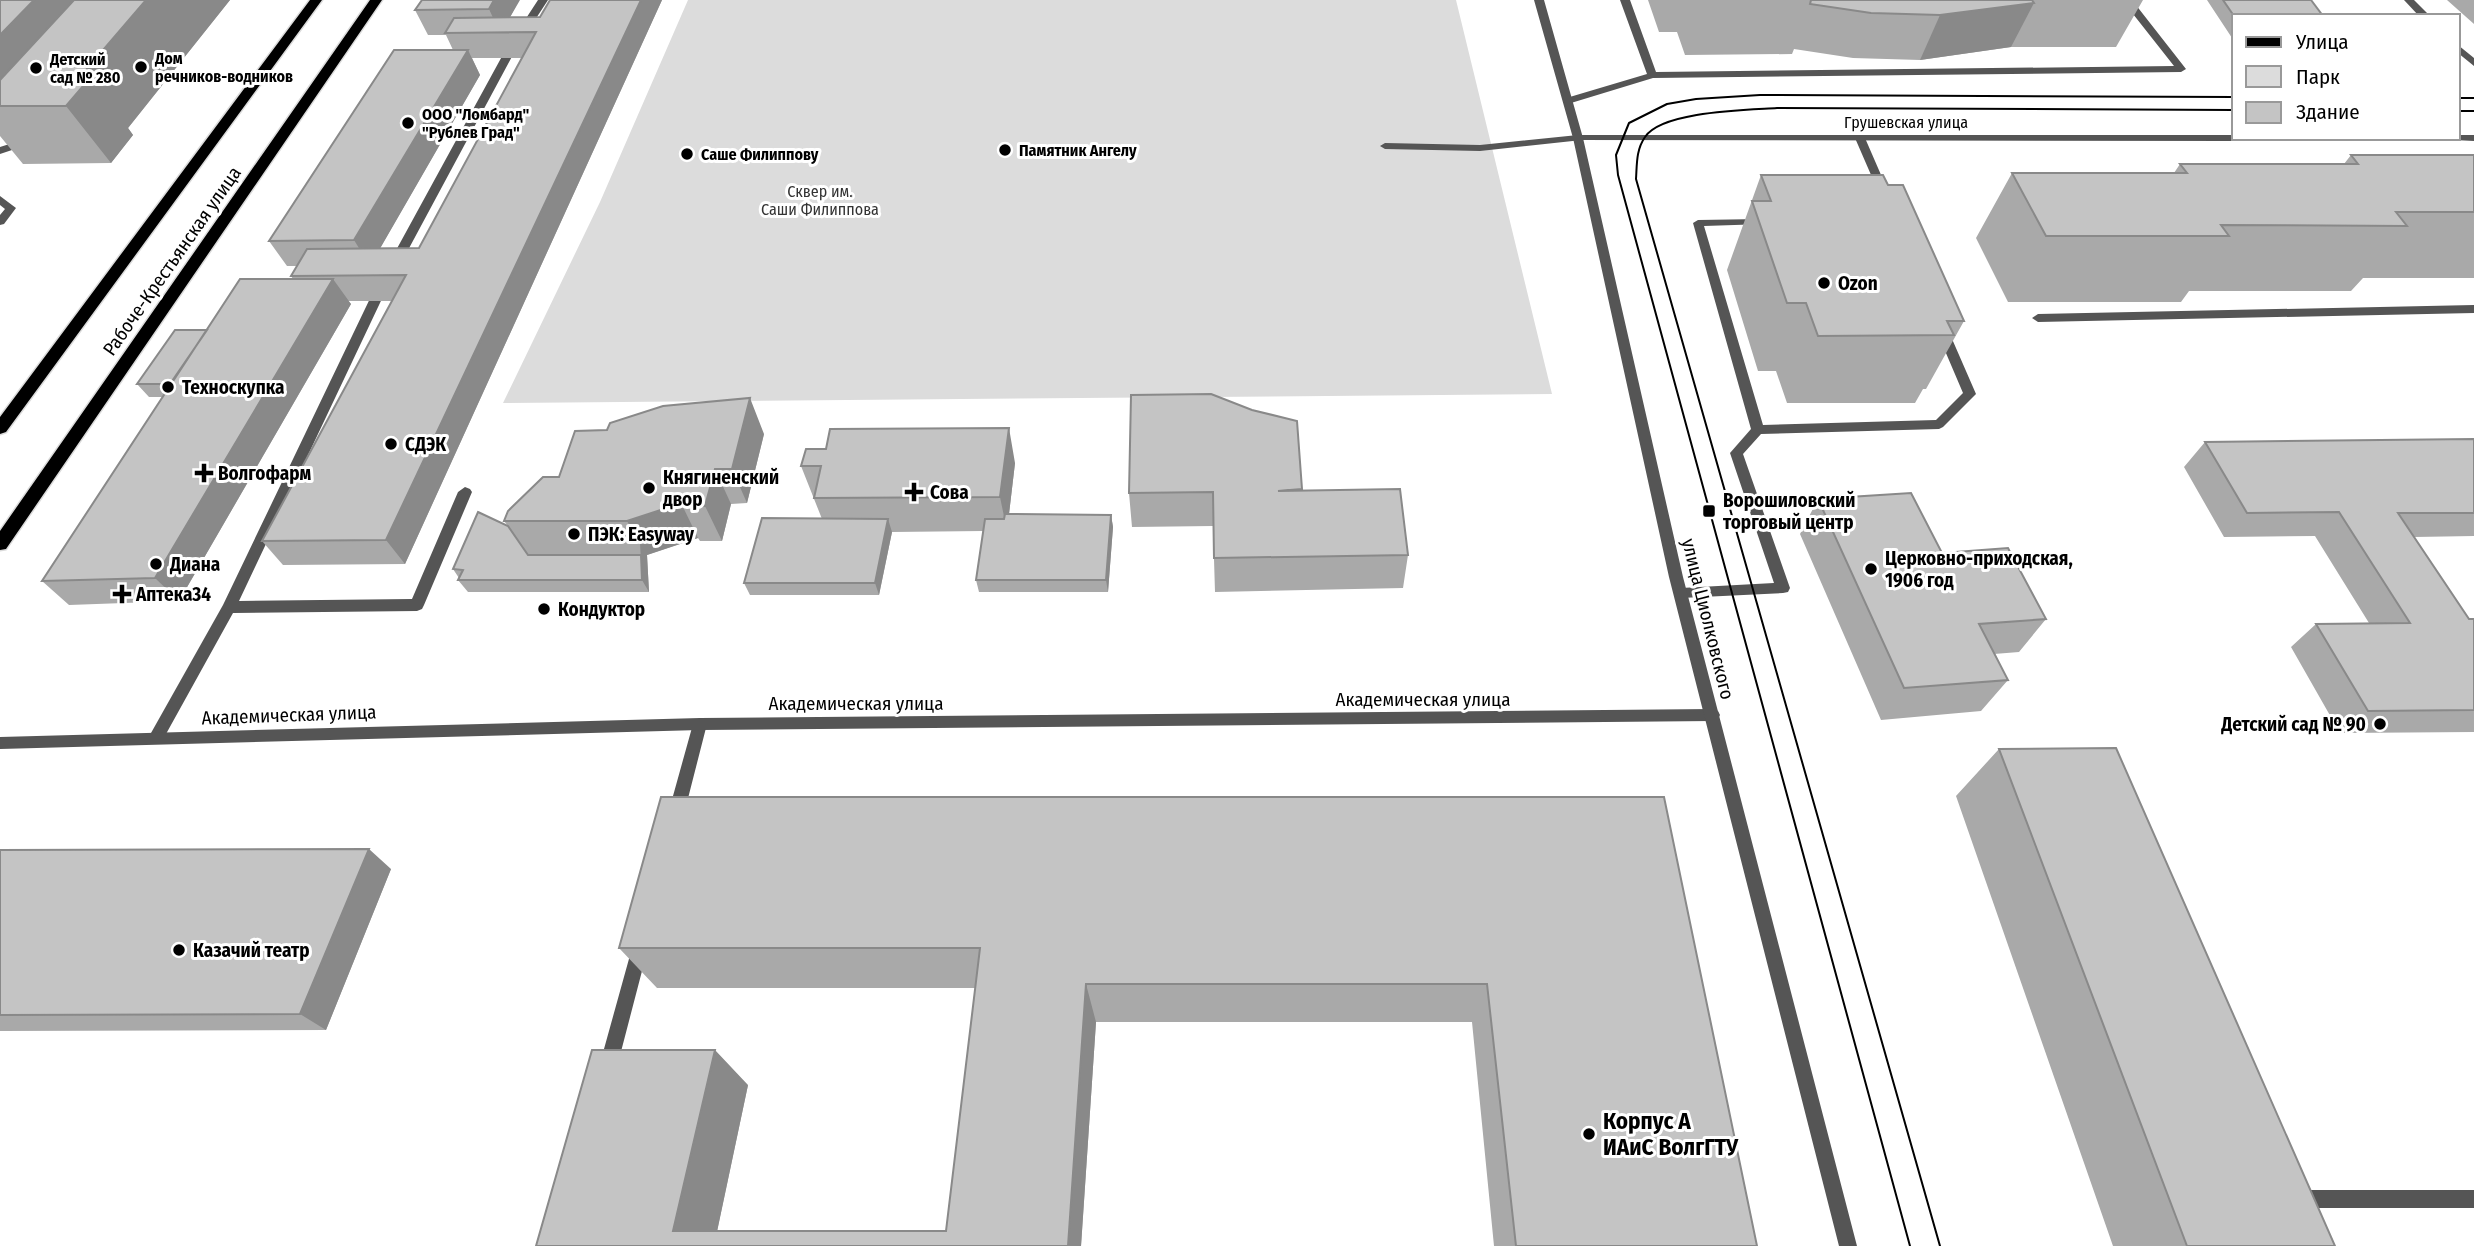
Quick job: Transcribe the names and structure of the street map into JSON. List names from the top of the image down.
{
  "streets": {
    "main road": ["Рабоче-Крестьянская улица"],
    "street": ["Грушевская улица", "улица Циолковского", "Академическая улица"]
  },
  "crossings": [
    ["Грушевская улица", "улица Циолковского"],
    ["улица Циолковского", "Академическая улица"]
  ],
  "parks": ["Сквер им. Саши Филиппова"],
  "places": {
    "other": [
      "Дом речников-водников",
      "Детский сад № 280",
      "ООО \"Ломбард\" \"Рублев Град\"",
      "Памятник Ангелу",
      "Саше Филиппову",
      "Ozon",
      "Техноскупка",
      "СДЭК",
      "Княгиненский двор",
      "ПЭК: Easyway",
      "Диана",
      "Церковно-приходская, 1906 год",
      "Кондуктор",
      "Детский сад № 90",
      "Казачий театр",
      "Корпус А ИАиС ВолгГТУ"
    ],
    "health": ["Волгофарм", "Сова", "Аптека34"],
    "transit": ["Ворошиловский торговый центр"]
  },
  "legend": ["Улица", "Парк", "Здание"]
}
